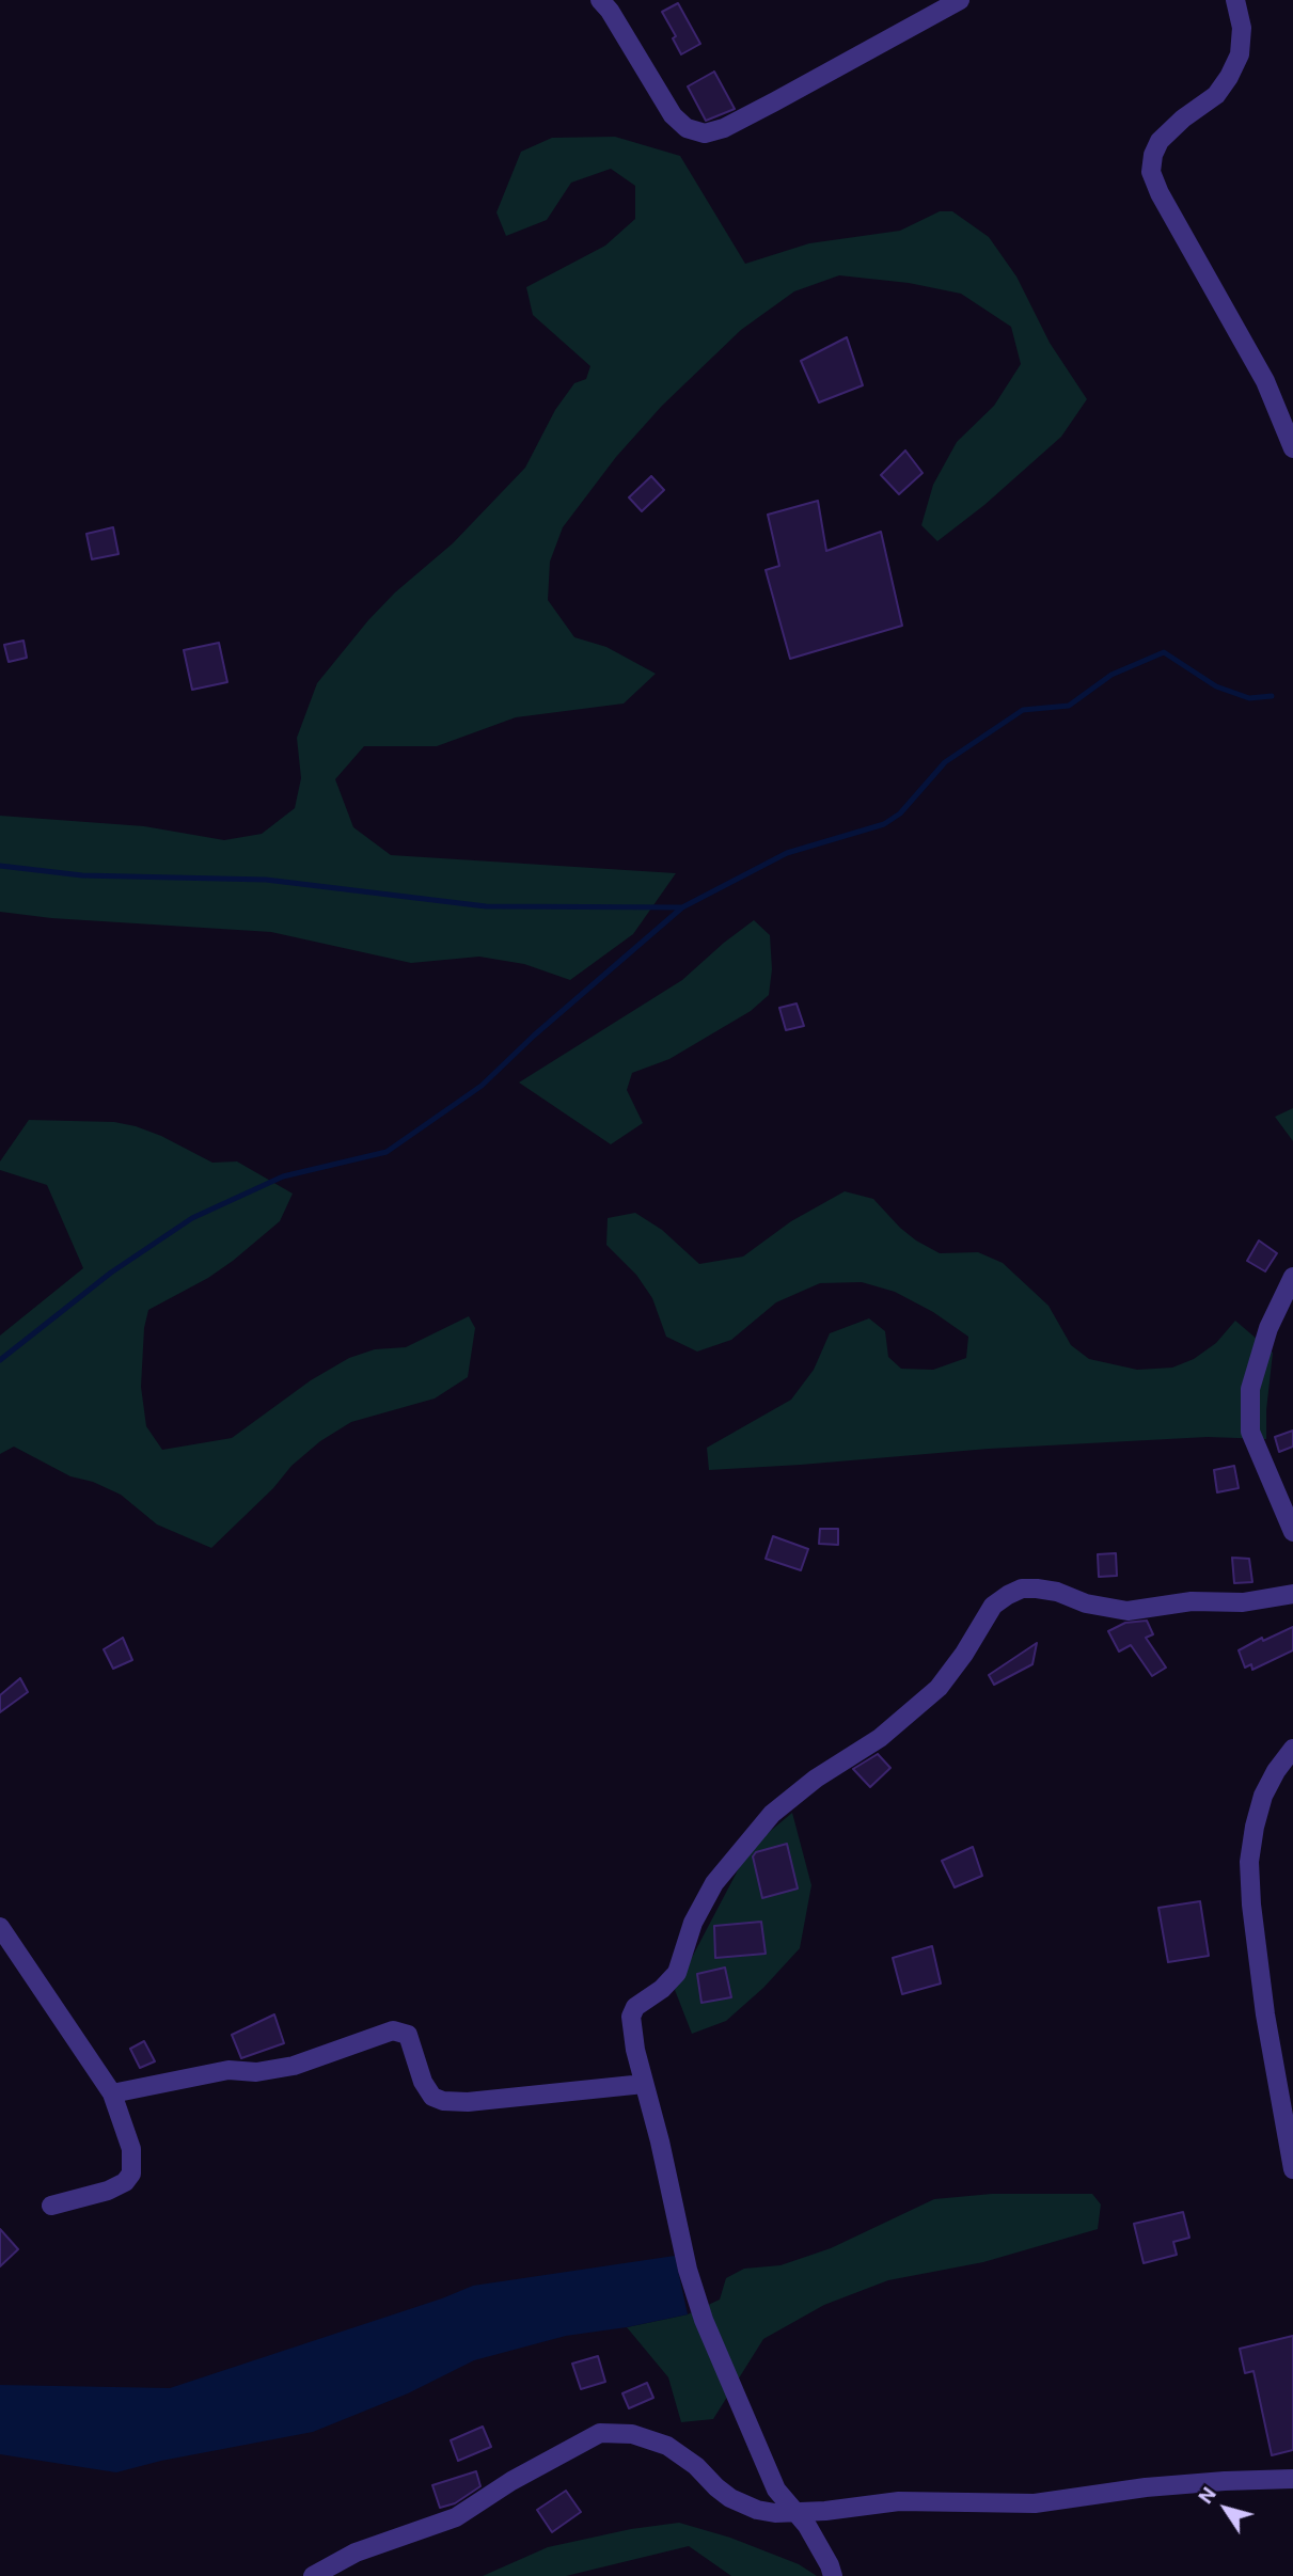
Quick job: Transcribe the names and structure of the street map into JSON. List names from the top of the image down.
{
  "north": "top left"
}
